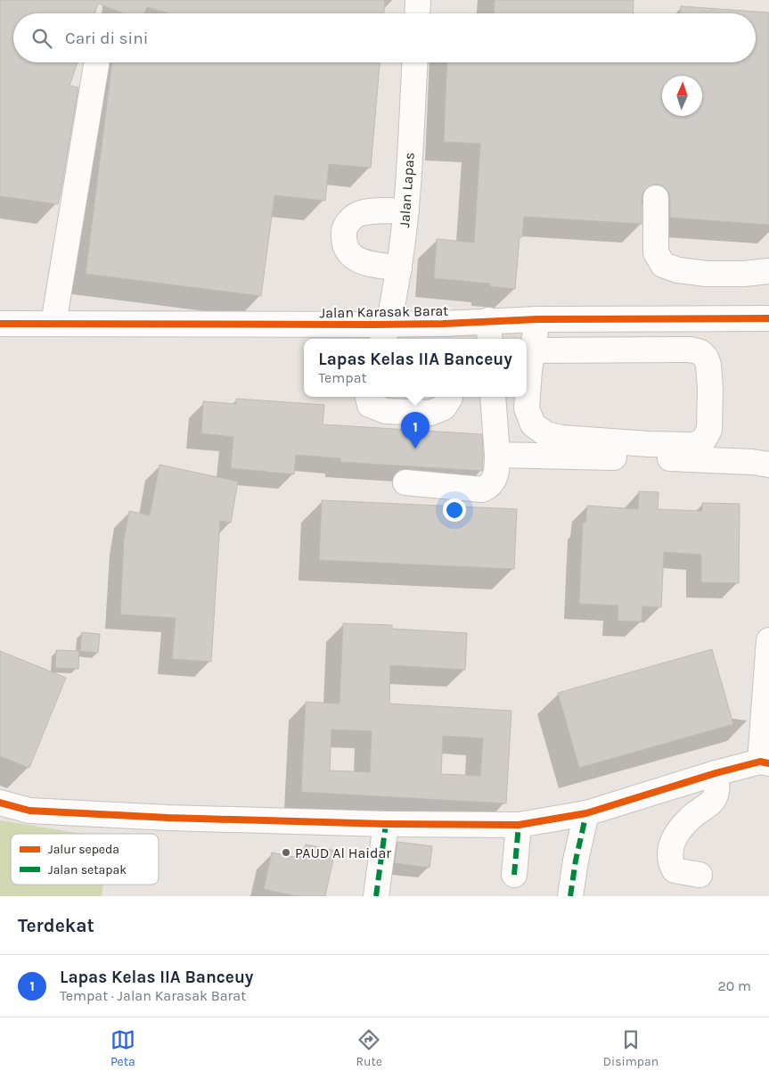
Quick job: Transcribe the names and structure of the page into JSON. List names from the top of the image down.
{
  "streets": {
    "street": ["Jalan Lapas", "Jalan Karasak Barat"]
  },
  "crossings": [
    ["Jalan Lapas", "Jalan Karasak Barat"]
  ],
  "places": ["PAUD Al Haidar"],
  "legend": ["Jalur sepeda", "Jalan setapak"],
  "north": "top",
  "page": {
    "search": "Cari di sini",
    "popup": ["Lapas Kelas IIA Banceuy", "Tempat"],
    "pins": "1",
    "heading": "Terdekat",
    "list": [
      {
        "mark": "1",
        "name": "Lapas Kelas IIA Banceuy",
        "note": "Tempat · Jalan Karasak Barat",
        "value": "20 m"
      }
    ],
    "nav": ["Peta", "Rute", "Disimpan"]
  }
}
